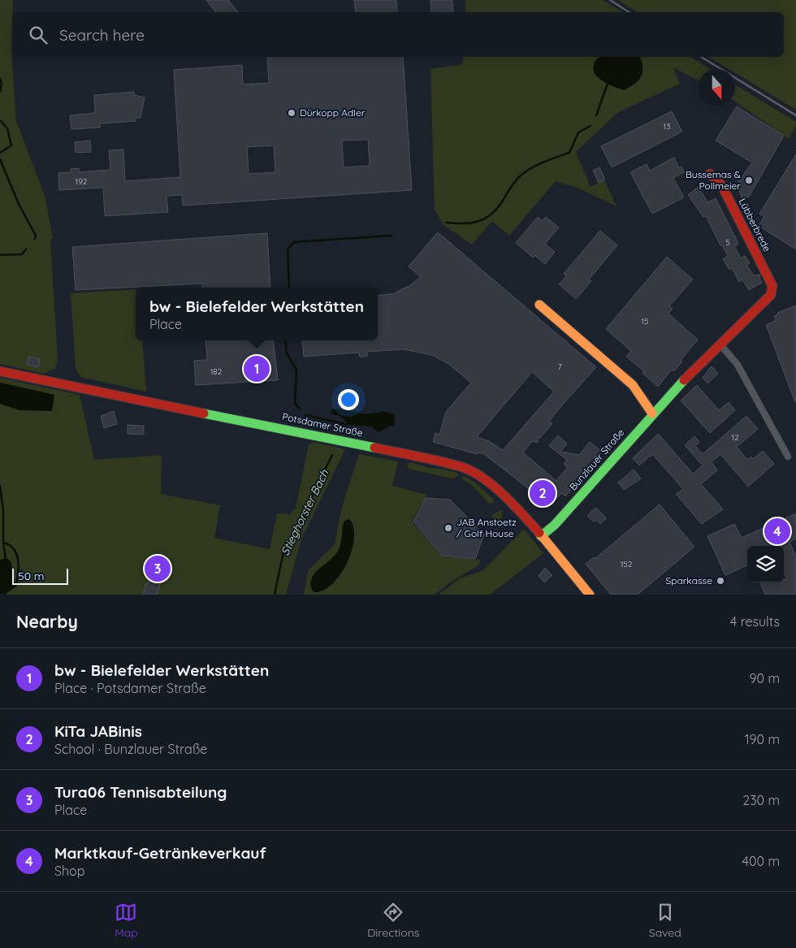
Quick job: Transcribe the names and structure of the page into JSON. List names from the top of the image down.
{
  "streets": {
    "street": ["Lübberbrede", "Potsdamer Straße", "Bunzlauer Straße"]
  },
  "crossings": [
    ["Lübberbrede", "Bunzlauer Straße"],
    ["Potsdamer Straße", "Bunzlauer Straße"]
  ],
  "water": ["Stieghorster Bach"],
  "places": [
    "Dürkopp Adler",
    "Bussemas & Pollmeier",
    "JAB Anstoetz / Golf House",
    "Sparkasse"
  ],
  "house_numbers": [
    "13",
    "192",
    "5",
    "15",
    "7",
    "182",
    "12",
    "152"
  ],
  "scale_bar": "50 m",
  "north": "bottom",
  "page": {
    "search": "Search here",
    "popup": ["bw - Bielefelder Werkstätten", "Place"],
    "pins": [
      "1",
      "2",
      "4",
      "3"
    ],
    "scale": "50 m",
    "heading": ["Nearby", "4 results"],
    "list": [
      {
        "mark": "1",
        "name": "bw - Bielefelder Werkstätten",
        "note": "Place · Potsdamer Straße",
        "value": "90 m"
      },
      {
        "mark": "2",
        "name": "KiTa JABinis",
        "note": "School · Bunzlauer Straße",
        "value": "190 m"
      },
      {
        "mark": "3",
        "name": "Tura06 Tennisabteilung",
        "note": "Place",
        "value": "230 m"
      },
      {
        "mark": "4",
        "name": "Marktkauf-Getränkeverkauf",
        "note": "Shop",
        "value": "400 m"
      }
    ],
    "nav": ["Map", "Directions", "Saved"]
  }
}
